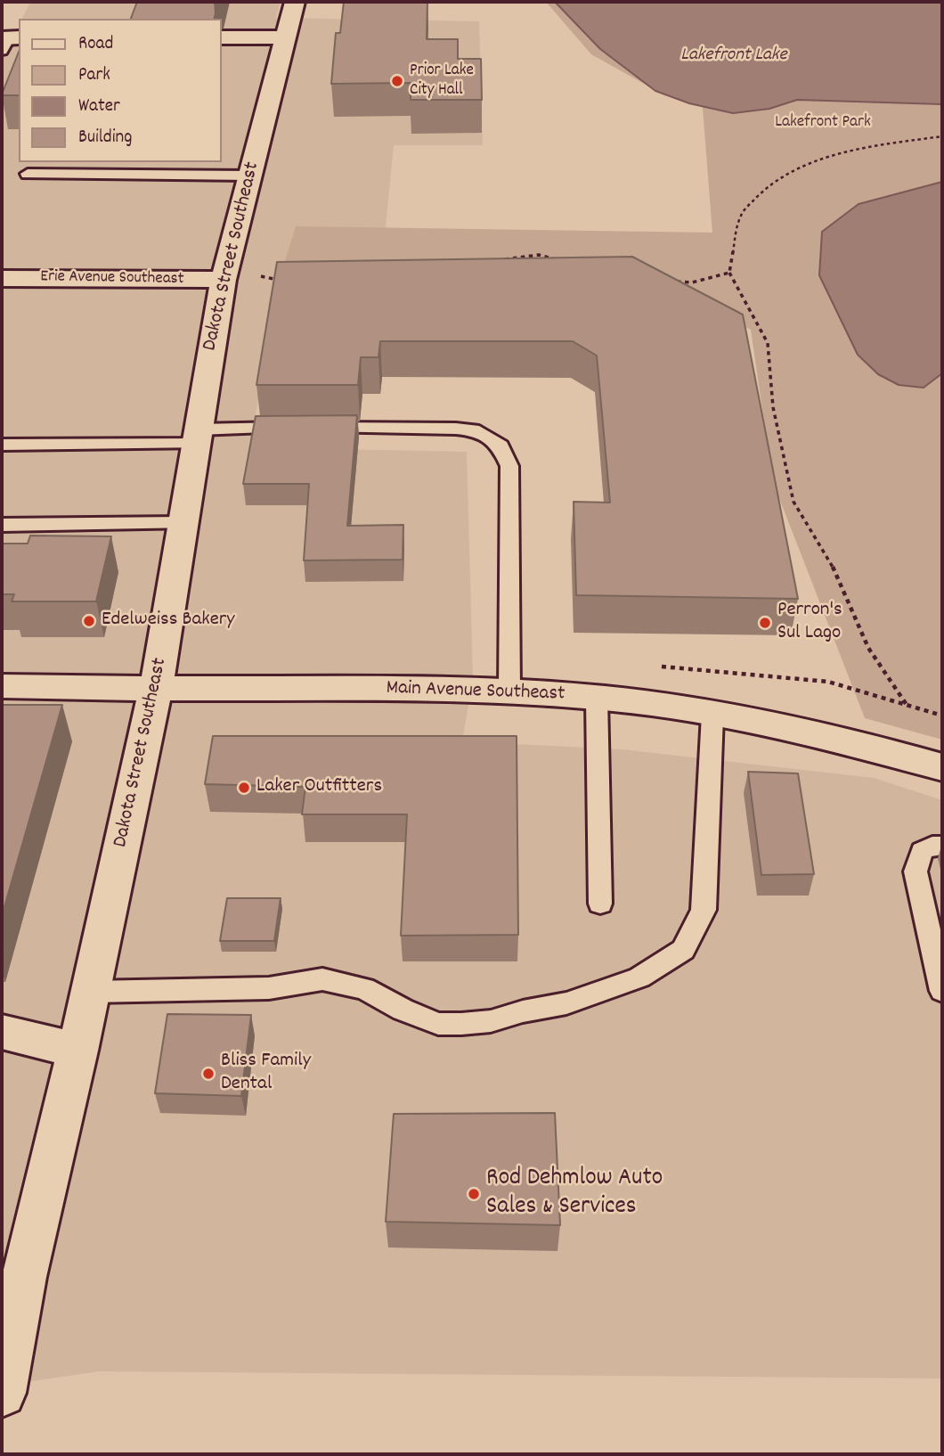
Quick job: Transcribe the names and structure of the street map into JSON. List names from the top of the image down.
{
  "streets": {
    "street": ["Dakota Street Southeast", "Erie Avenue Southeast", "Main Avenue Southeast"]
  },
  "crossings": [
    ["Dakota Street Southeast", "Erie Avenue Southeast"],
    ["Dakota Street Southeast", "Main Avenue Southeast"]
  ],
  "water": ["Lakefront Lake"],
  "parks": ["Lakefront Park"],
  "places": [
    "Prior Lake City Hall",
    "Edelweiss Bakery",
    "Perron's Sul Lago",
    "Laker Outfitters",
    "Bliss Family Dental",
    "Rod Dehmlow Auto Sales & Services"
  ],
  "legend": [
    "Road",
    "Park",
    "Water",
    "Building"
  ]
}
